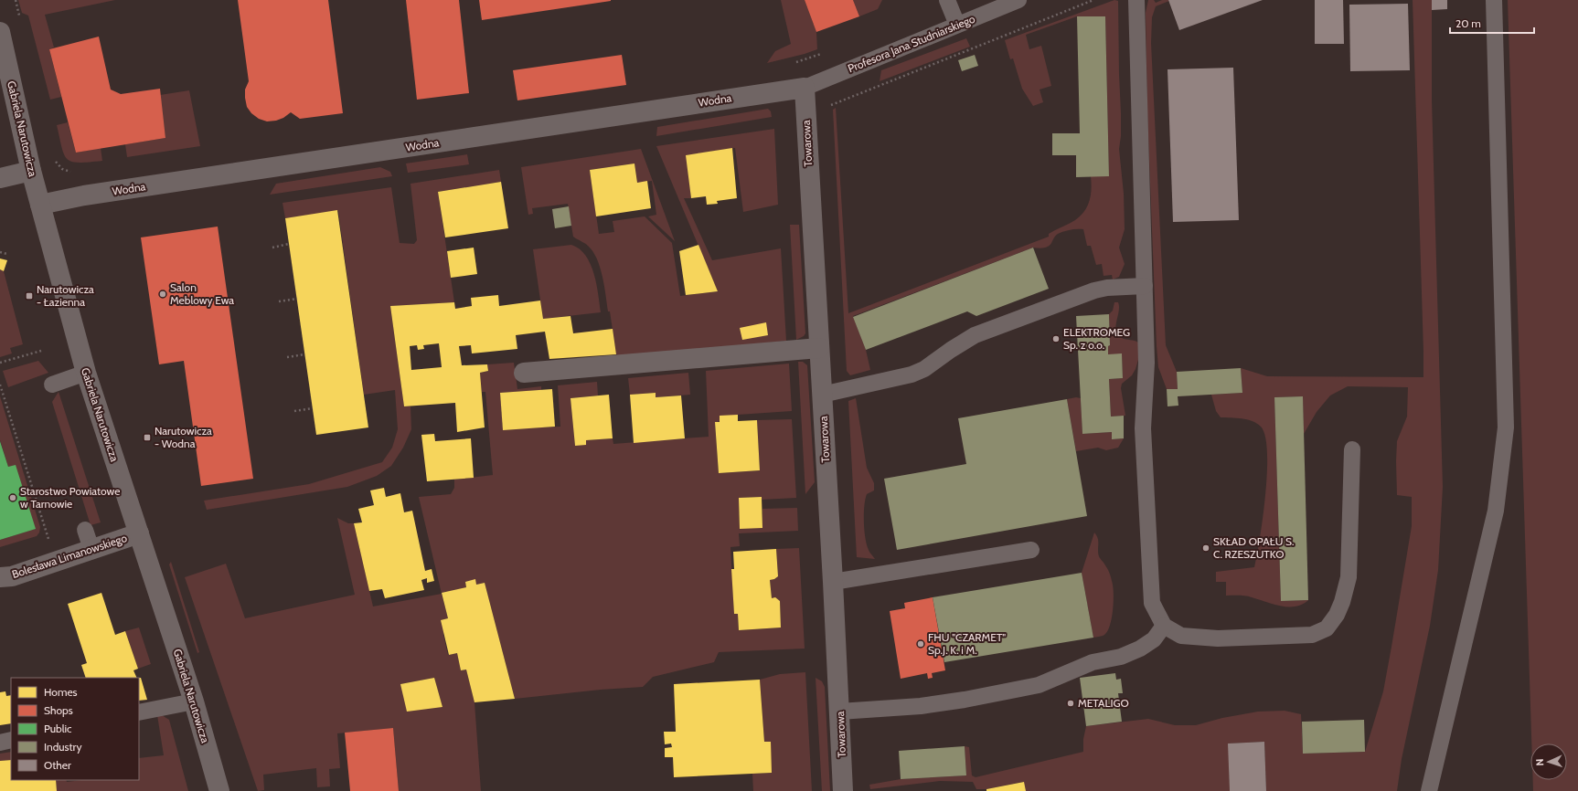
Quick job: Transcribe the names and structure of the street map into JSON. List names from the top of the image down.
{
  "streets": {
    "street": [
      "Wodna",
      "Gabriela Narutowicza",
      "Towarowa",
      "Bolesława Limanowskiego"
    ],
    "lane": ["Profesora Jana Studniarskiego"]
  },
  "crossings": [
    ["Profesora Jana Studniarskiego", "Wodna"],
    ["Profesora Jana Studniarskiego", "Towarowa"],
    ["Wodna", "Gabriela Narutowicza"],
    ["Wodna", "Towarowa"],
    ["Gabriela Narutowicza", "Bolesława Limanowskiego"]
  ],
  "places": {
    "other": [
      "Salon Meblowy Ewa",
      "ELEKTROMEG Sp. z o.o.",
      "Starostwo Powiatowe w Tarnowie",
      "SKŁAD OPAŁU S. C. RZESZUTKO",
      "FHU \"CZARMET\" Sp.J. K. i M.",
      "METALIGO"
    ],
    "transit": ["Narutowicza - Łazienna", "Narutowicza - Wodna"]
  },
  "legend": [
    "Homes",
    "Shops",
    "Public",
    "Industry",
    "Other"
  ],
  "scale_bar": "20 m",
  "north": "left"
}
